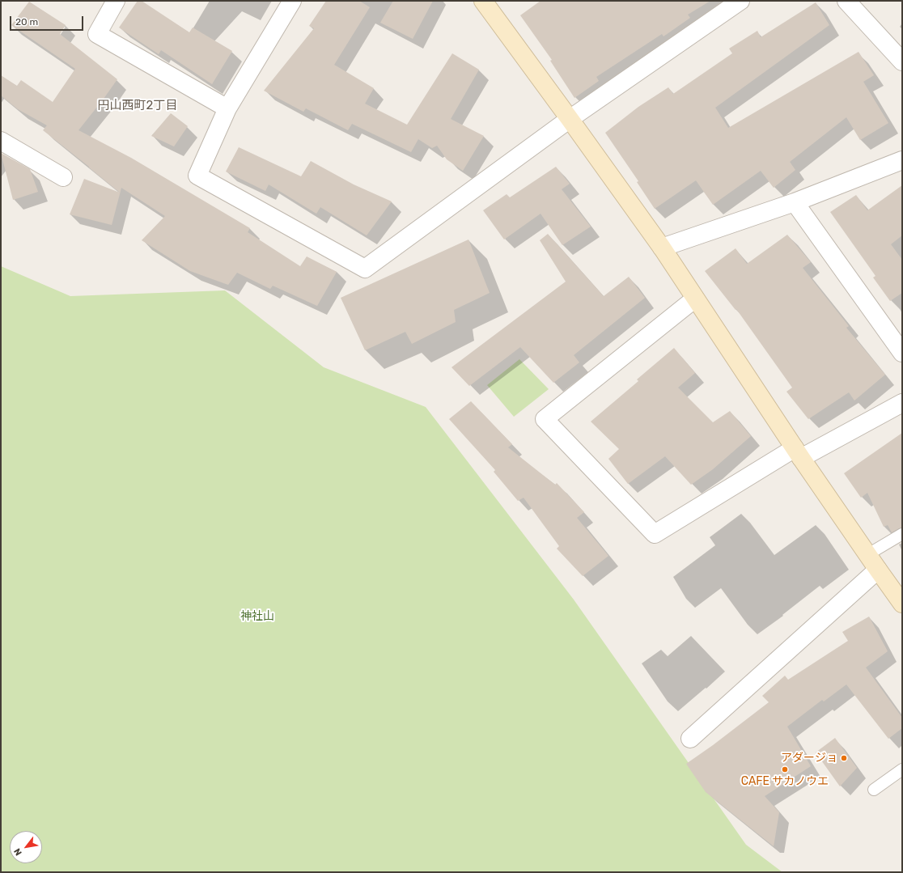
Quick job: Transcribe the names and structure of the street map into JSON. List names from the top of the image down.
{
  "districts": ["円山西町2丁目"],
  "parks": ["神社山"],
  "places": ["アダージョ", "CAFE サカノウエ"],
  "scale_bar": "20 m",
  "north": "bottom left"
}
